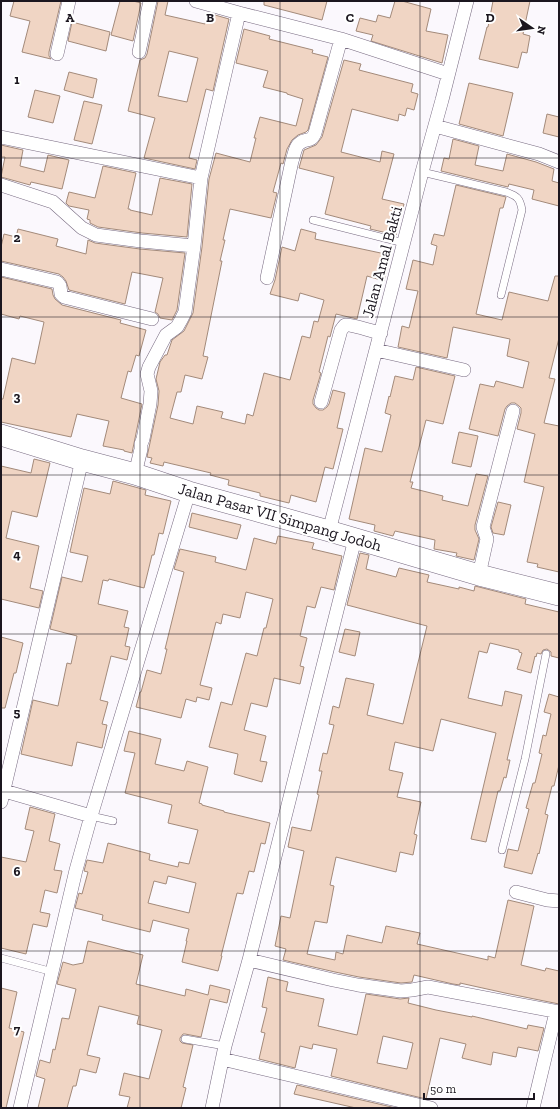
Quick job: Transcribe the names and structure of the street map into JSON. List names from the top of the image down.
{
  "streets": {
    "main road": ["Jalan Pasar VII Simpang Jodoh"],
    "street": ["Jalan Amal Bakti"]
  },
  "crossings": [
    ["Jalan Amal Bakti", "Jalan Pasar VII Simpang Jodoh"]
  ],
  "scale_bar": "50 m",
  "north": "right",
  "grid": {
    "columns": [
      "A",
      "B",
      "C",
      "D"
    ],
    "rows": [
      "1",
      "2",
      "3",
      "4",
      "5",
      "6",
      "7"
    ]
  }
}
